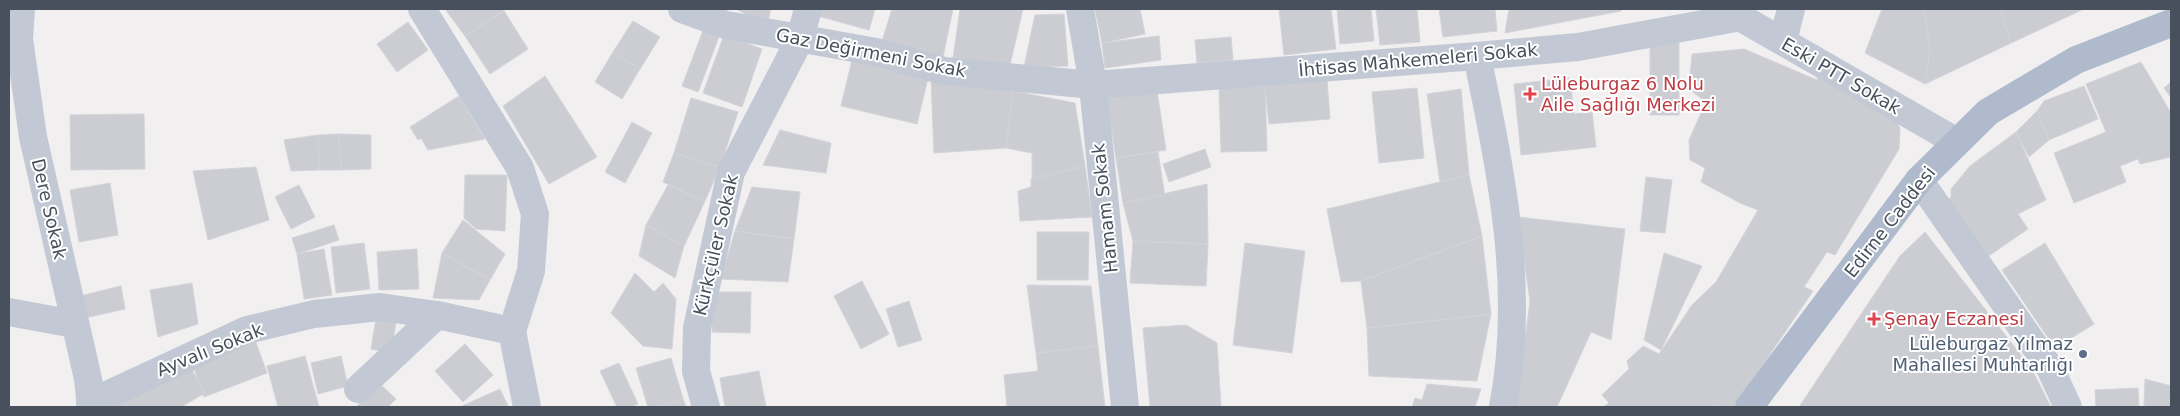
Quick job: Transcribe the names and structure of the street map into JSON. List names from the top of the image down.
{
  "streets": {
    "main road": ["Edirne Caddesi"],
    "street": [
      "Gaz Değirmeni Sokak",
      "İhtisas Mahkemeleri Sokak",
      "Eski PTT Sokak",
      "Hamam Sokak",
      "Dere Sokak",
      "Kürkçüler Sokak",
      "Ayvalı Sokak"
    ]
  },
  "crossings": [
    ["Gaz Değirmeni Sokak", "İhtisas Mahkemeleri Sokak"],
    ["Gaz Değirmeni Sokak", "Hamam Sokak"],
    ["Gaz Değirmeni Sokak", "Kürkçüler Sokak"],
    ["İhtisas Mahkemeleri Sokak", "Eski PTT Sokak"],
    ["İhtisas Mahkemeleri Sokak", "Hamam Sokak"],
    ["Eski PTT Sokak", "Edirne Caddesi"],
    ["Dere Sokak", "Ayvalı Sokak"]
  ],
  "places": {
    "health": ["Lüleburgaz 6 Nolu Aile Sağlığı Merkezi", "Şenay Eczanesi"],
    "other": ["Lüleburgaz Yılmaz Mahallesi Muhtarlığı"]
  }
}
